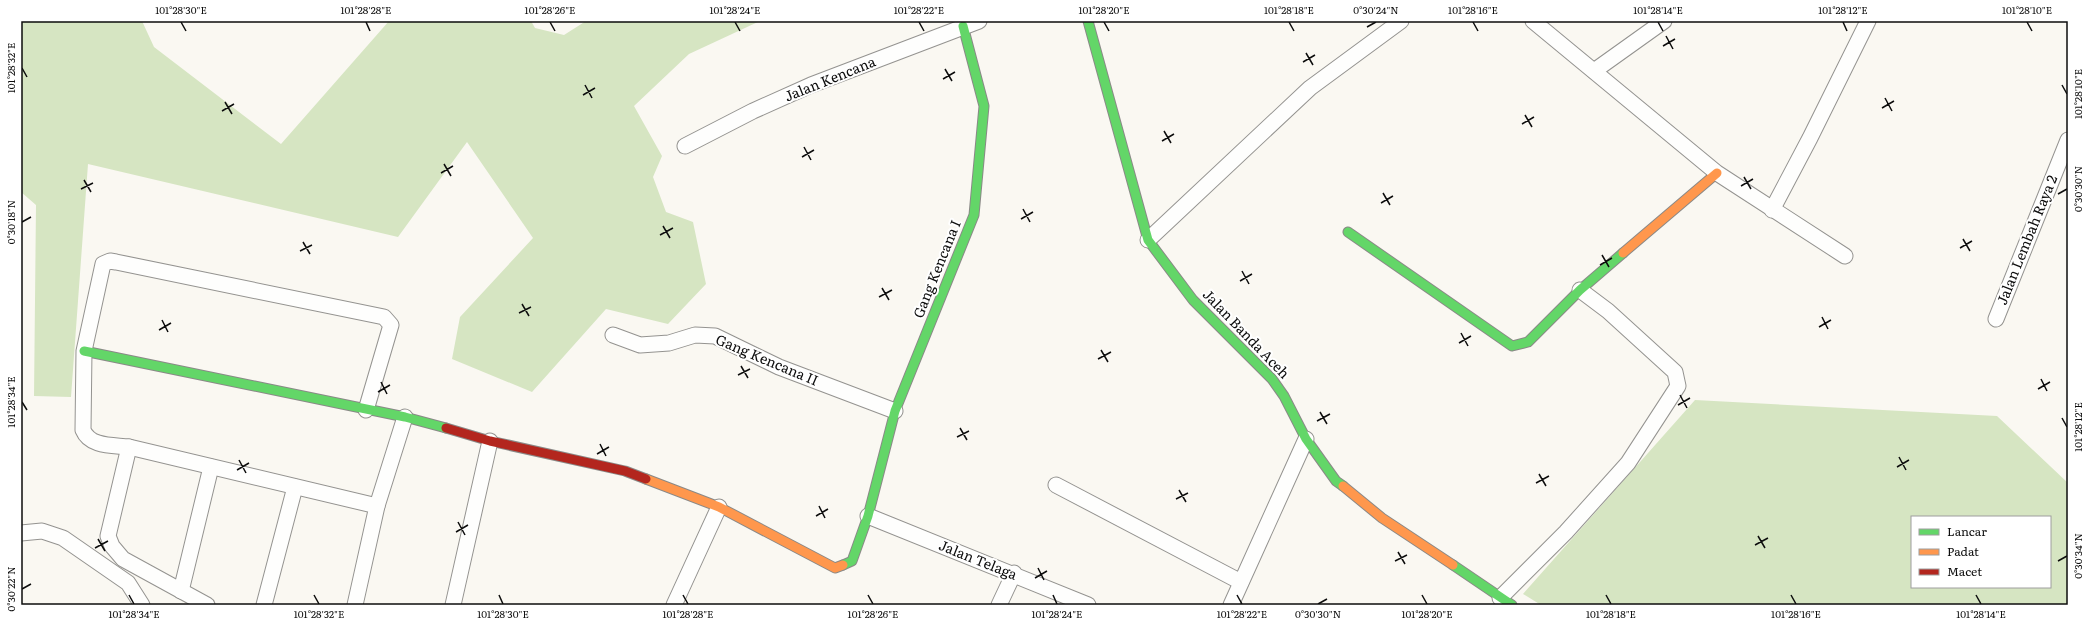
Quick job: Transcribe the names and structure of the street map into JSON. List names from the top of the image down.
{
  "streets": {
    "street": [
      "Jalan Kencana",
      "Jalan Lembah Raya 2",
      "Gang Kencana I",
      "Jalan Banda Aceh",
      "Gang Kencana II",
      "Jalan Telaga"
    ]
  },
  "crossings": [
    ["Jalan Kencana", "Gang Kencana I"],
    ["Gang Kencana I", "Gang Kencana II"],
    ["Gang Kencana I", "Jalan Telaga"]
  ],
  "legend": ["Lancar", "Padat", "Macet"],
  "coordinates": [
    "101°28'30\"E",
    "101°28'28\"E",
    "101°28'26\"E",
    "101°28'24\"E",
    "101°28'22\"E",
    "101°28'20\"E",
    "101°28'18\"E",
    "0°30'24\"N",
    "101°28'16\"E",
    "101°28'14\"E",
    "101°28'12\"E",
    "101°28'10\"E",
    "101°28'32\"E",
    "0°30'30\"N",
    "0°30'18\"N",
    "101°28'34\"E",
    "0°30'34\"N",
    "0°30'22\"N"
  ]
}
